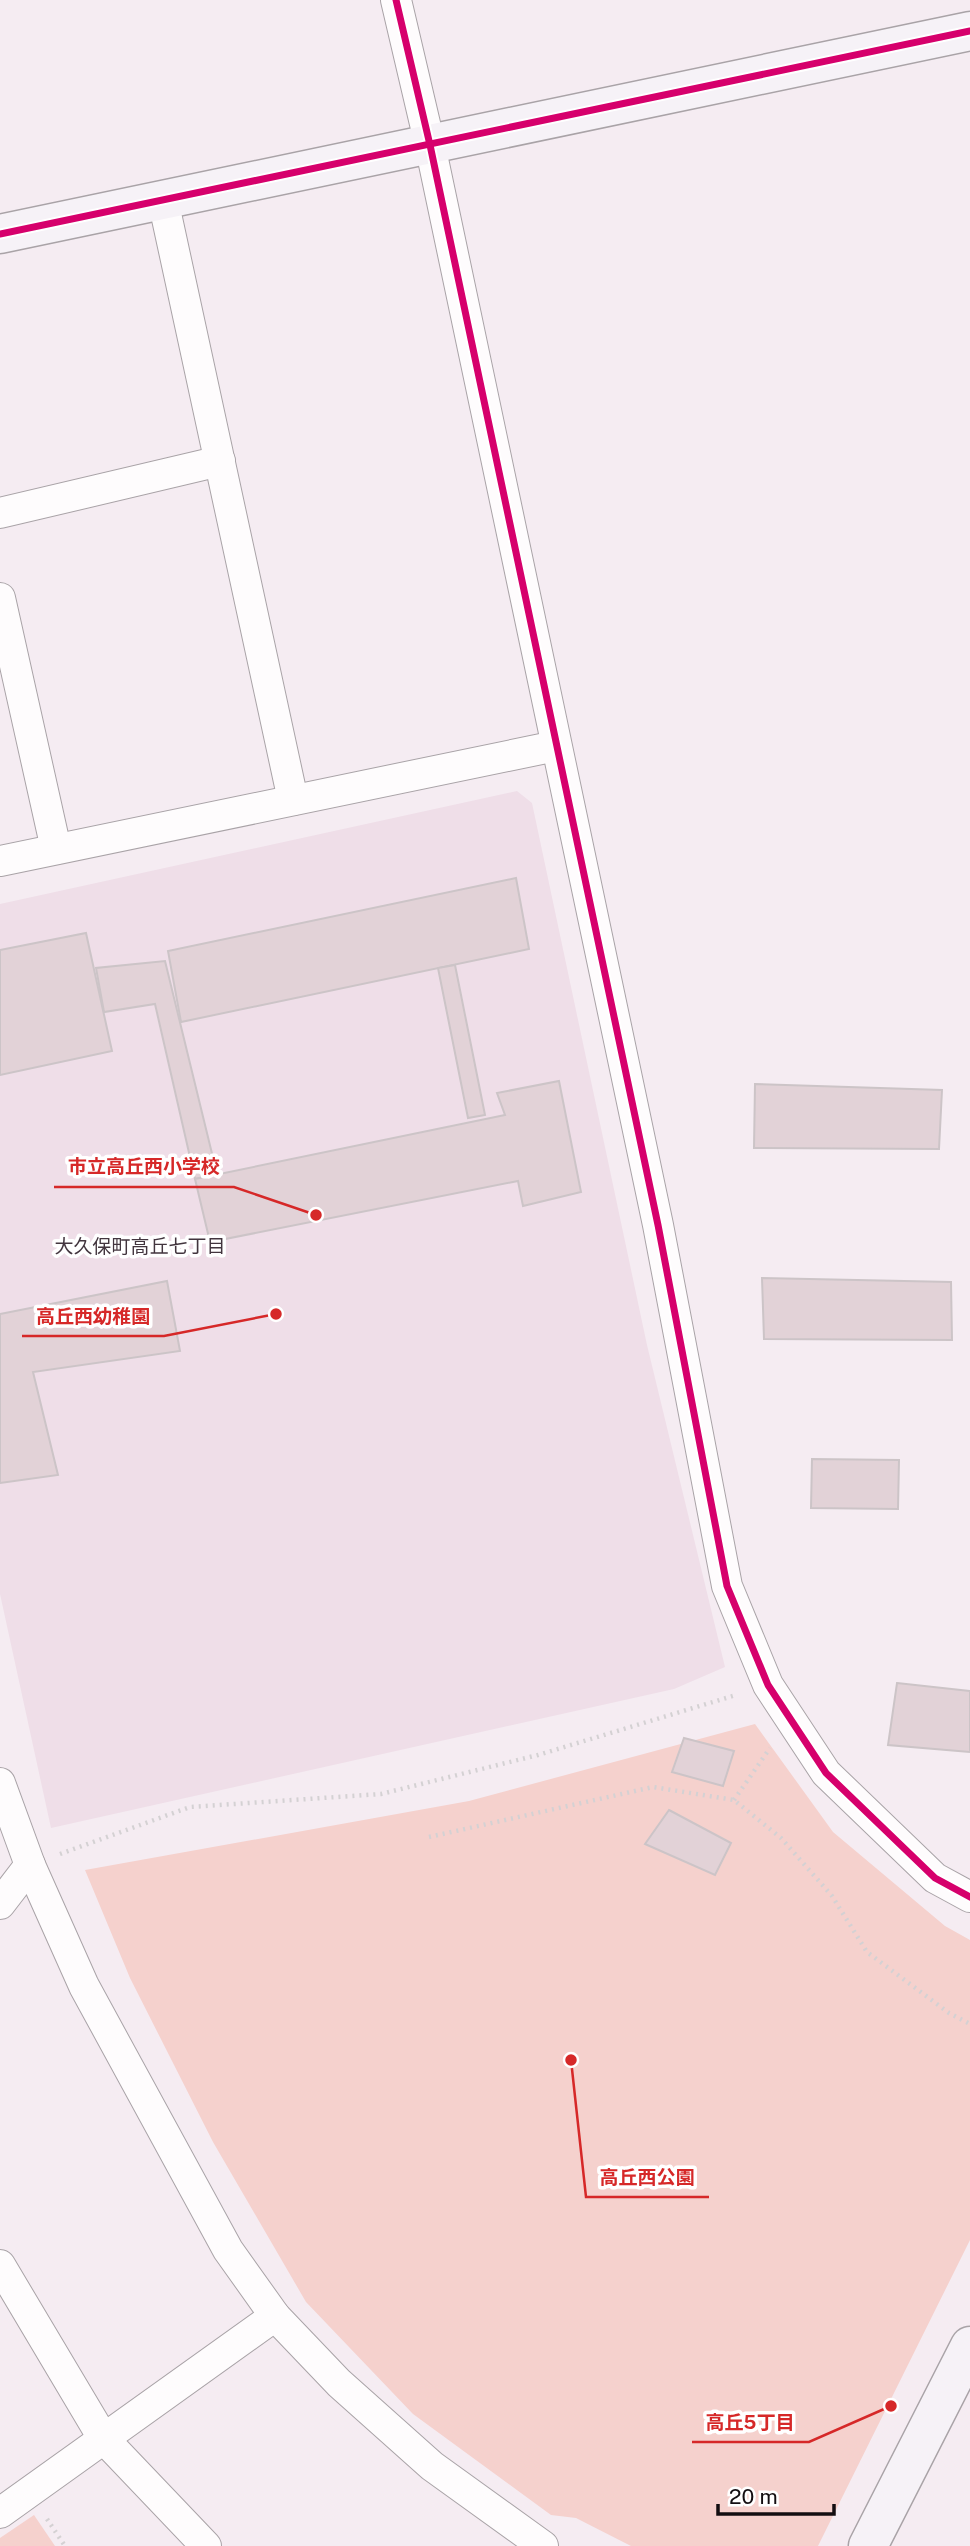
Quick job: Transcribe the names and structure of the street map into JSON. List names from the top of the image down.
{
  "districts": ["大久保町高丘七丁目"],
  "places": [
    "市立高丘西小学校",
    "高丘西幼稚園",
    "高丘西公園",
    "高丘5丁目"
  ],
  "scale_bar": "20 m"
}
